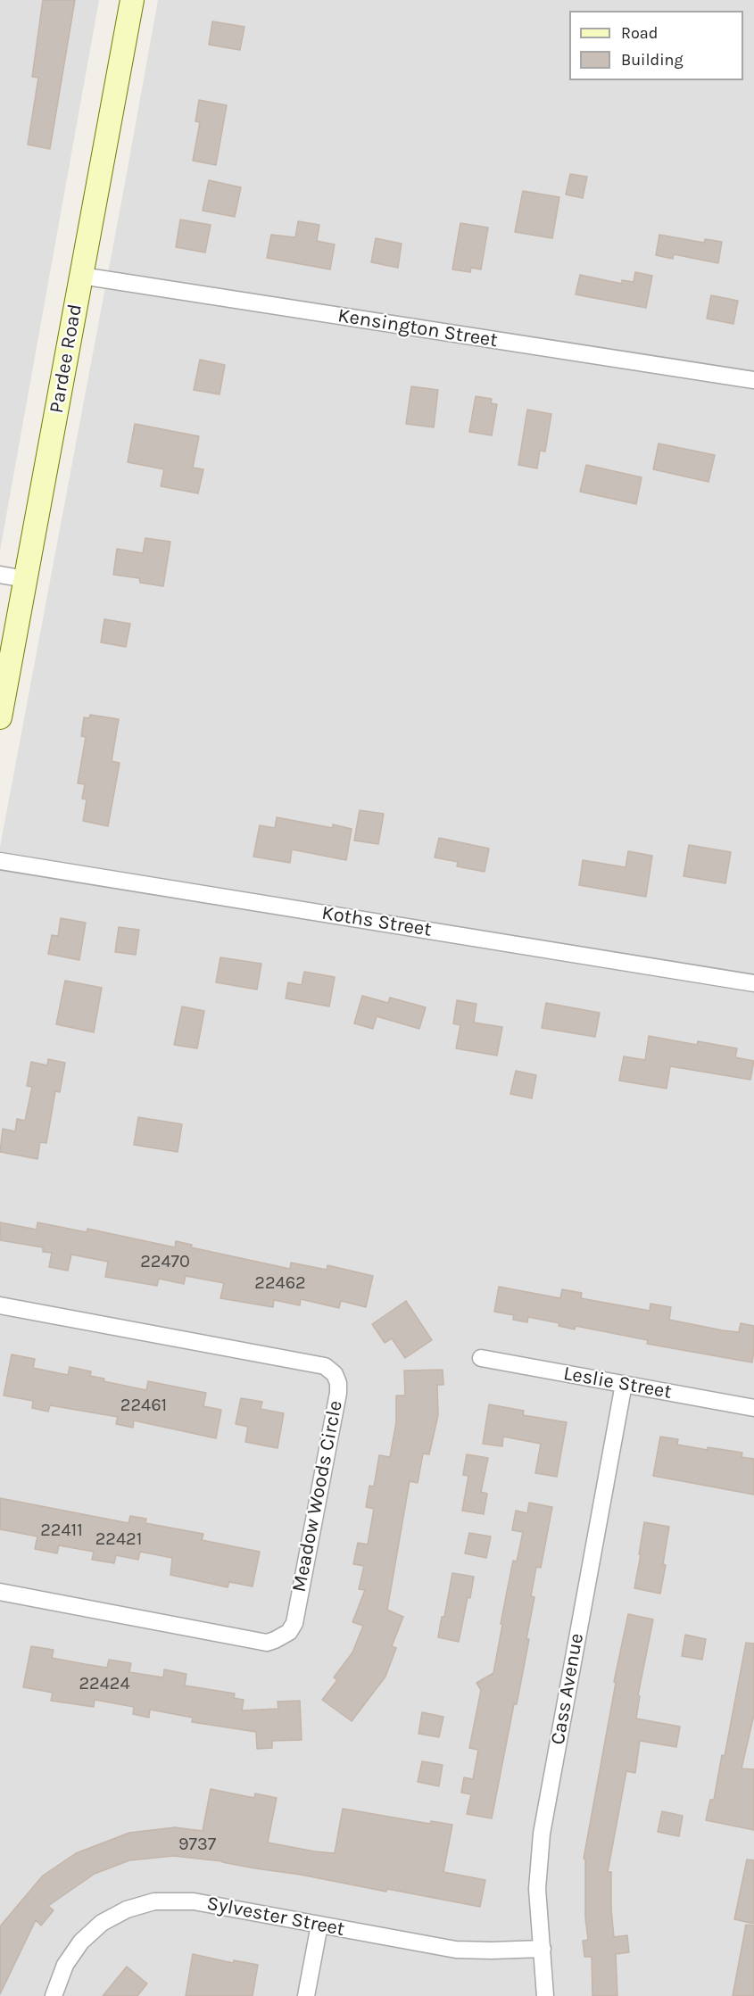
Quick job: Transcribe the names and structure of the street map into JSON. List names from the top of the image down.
{
  "streets": {
    "main road": ["Pardee Road"],
    "street": [
      "Kensington Street",
      "Koths Street",
      "Leslie Street",
      "Meadow Woods Circle",
      "Cass Avenue",
      "Sylvester Street"
    ]
  },
  "crossings": [
    ["Kensington Street", "Pardee Road"],
    ["Leslie Street", "Cass Avenue"],
    ["Cass Avenue", "Sylvester Street"]
  ],
  "house_numbers": [
    "22470",
    "22462",
    "22461",
    "22411",
    "22421",
    "22424",
    "9737"
  ],
  "legend": ["Road", "Building"]
}
